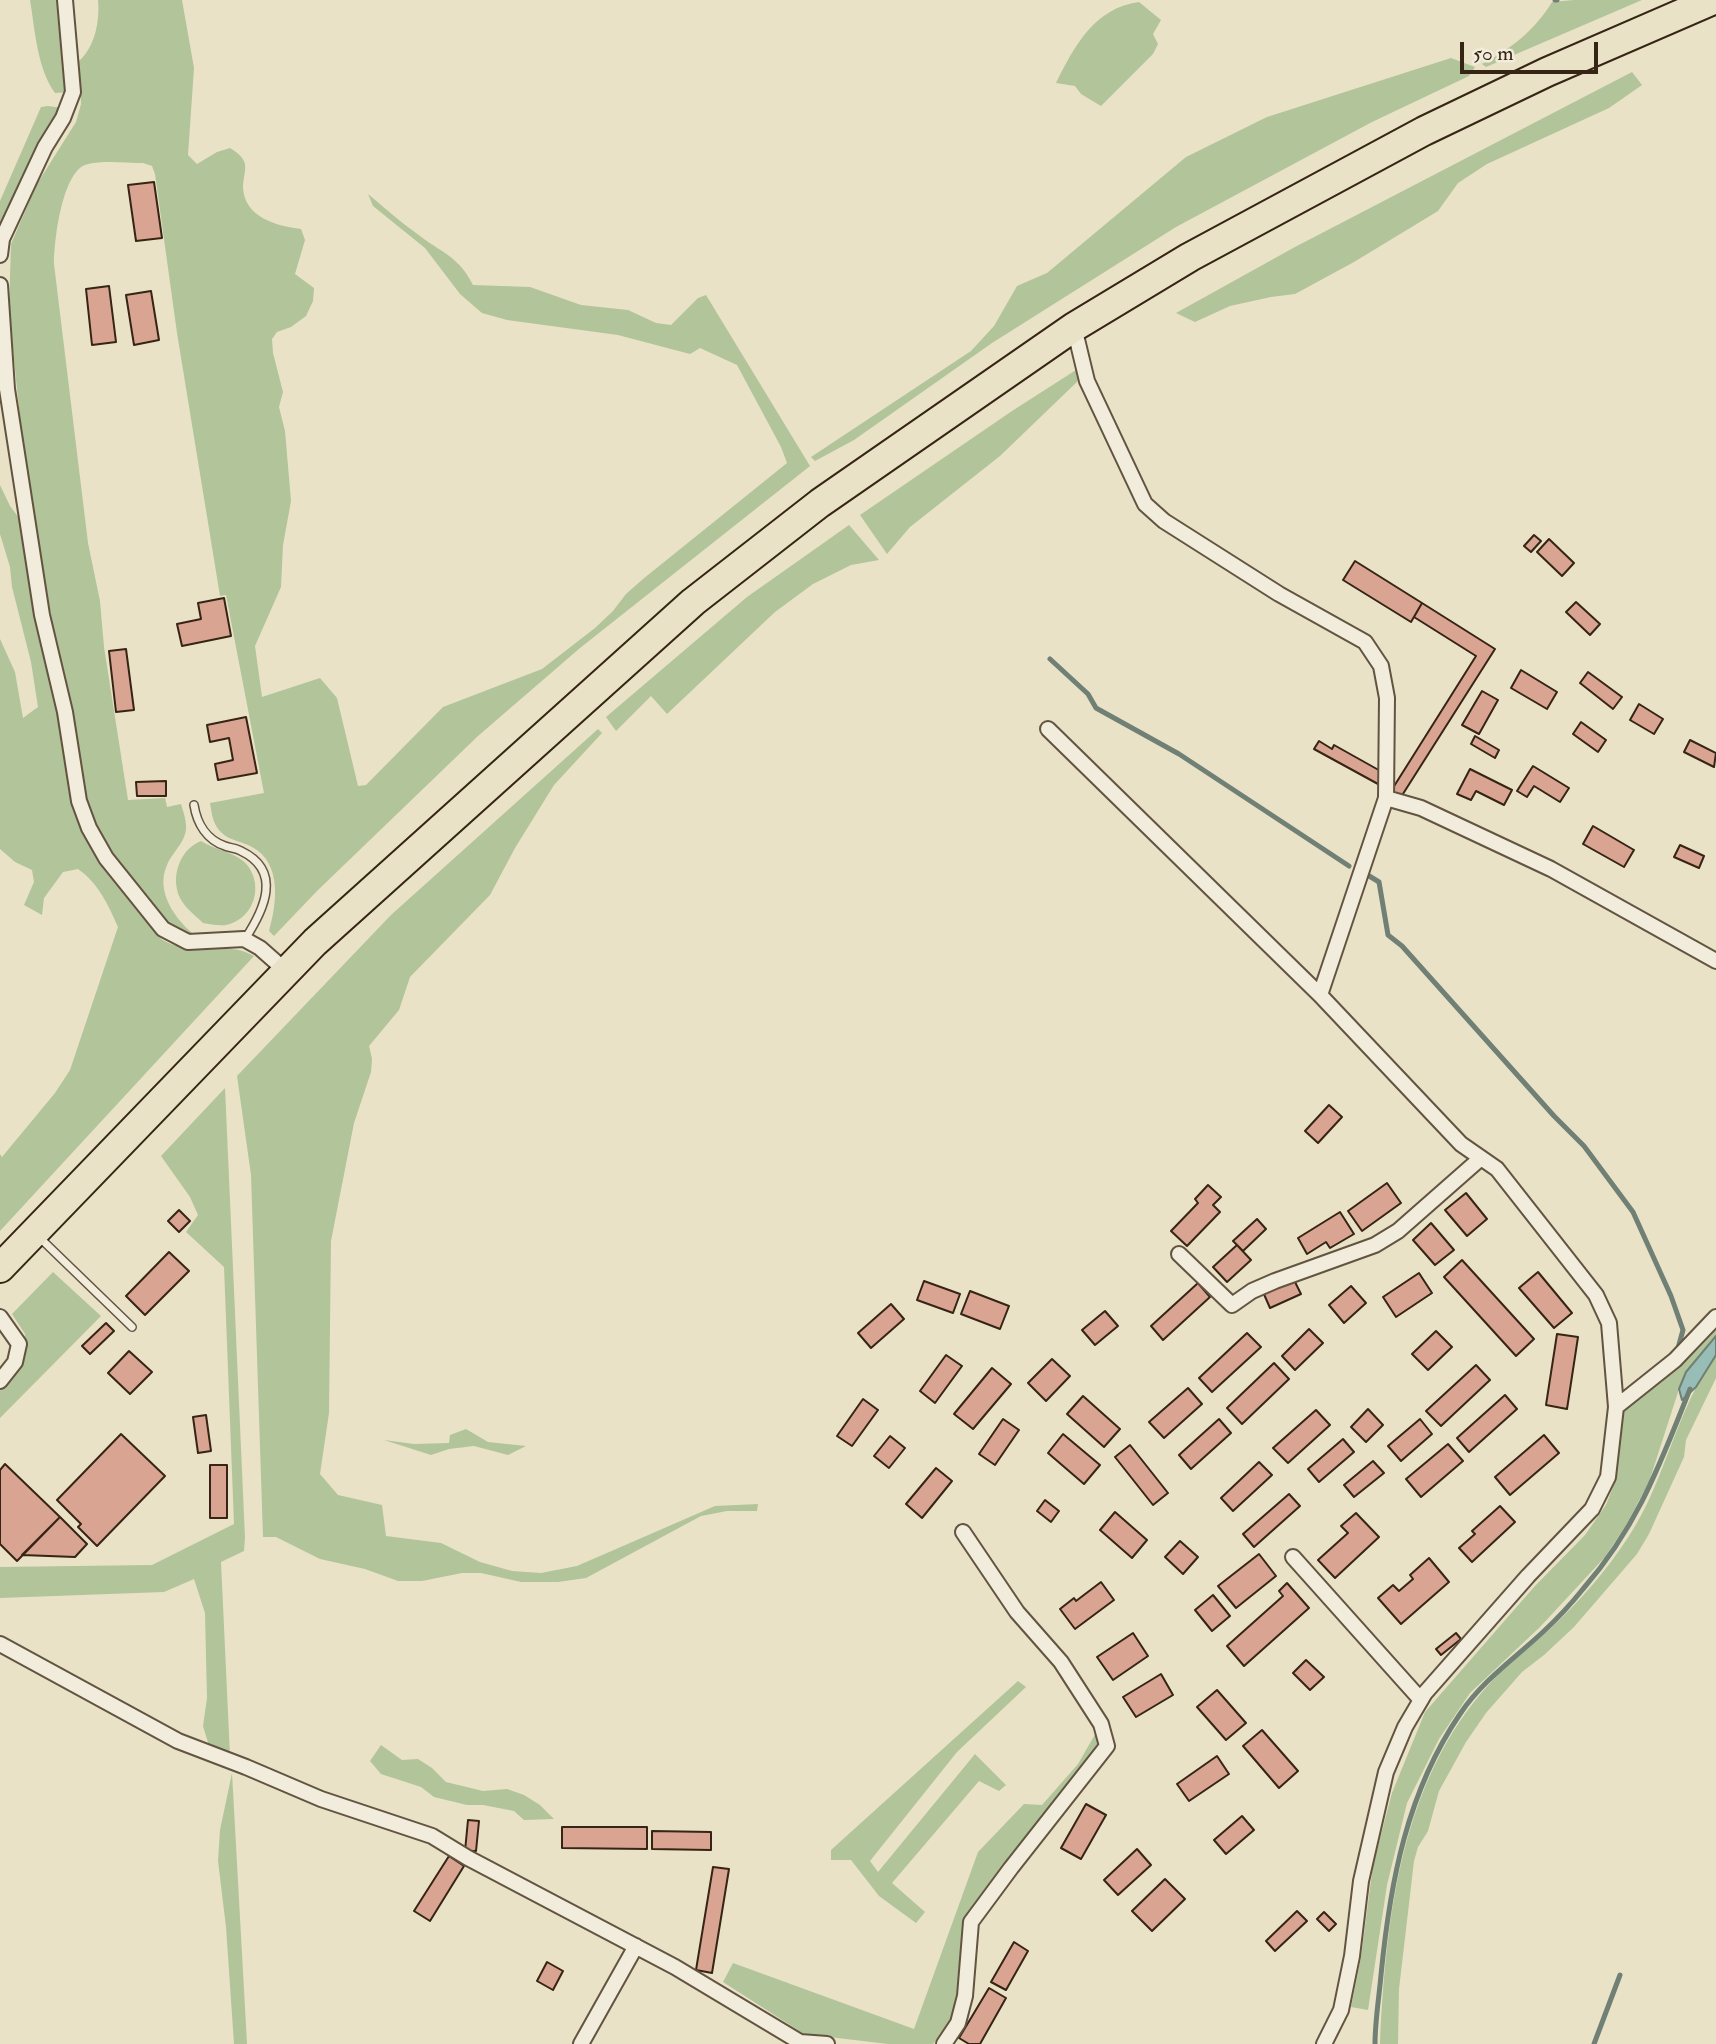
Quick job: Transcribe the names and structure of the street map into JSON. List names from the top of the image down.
{
  "scale_bar": "50 m"
}
